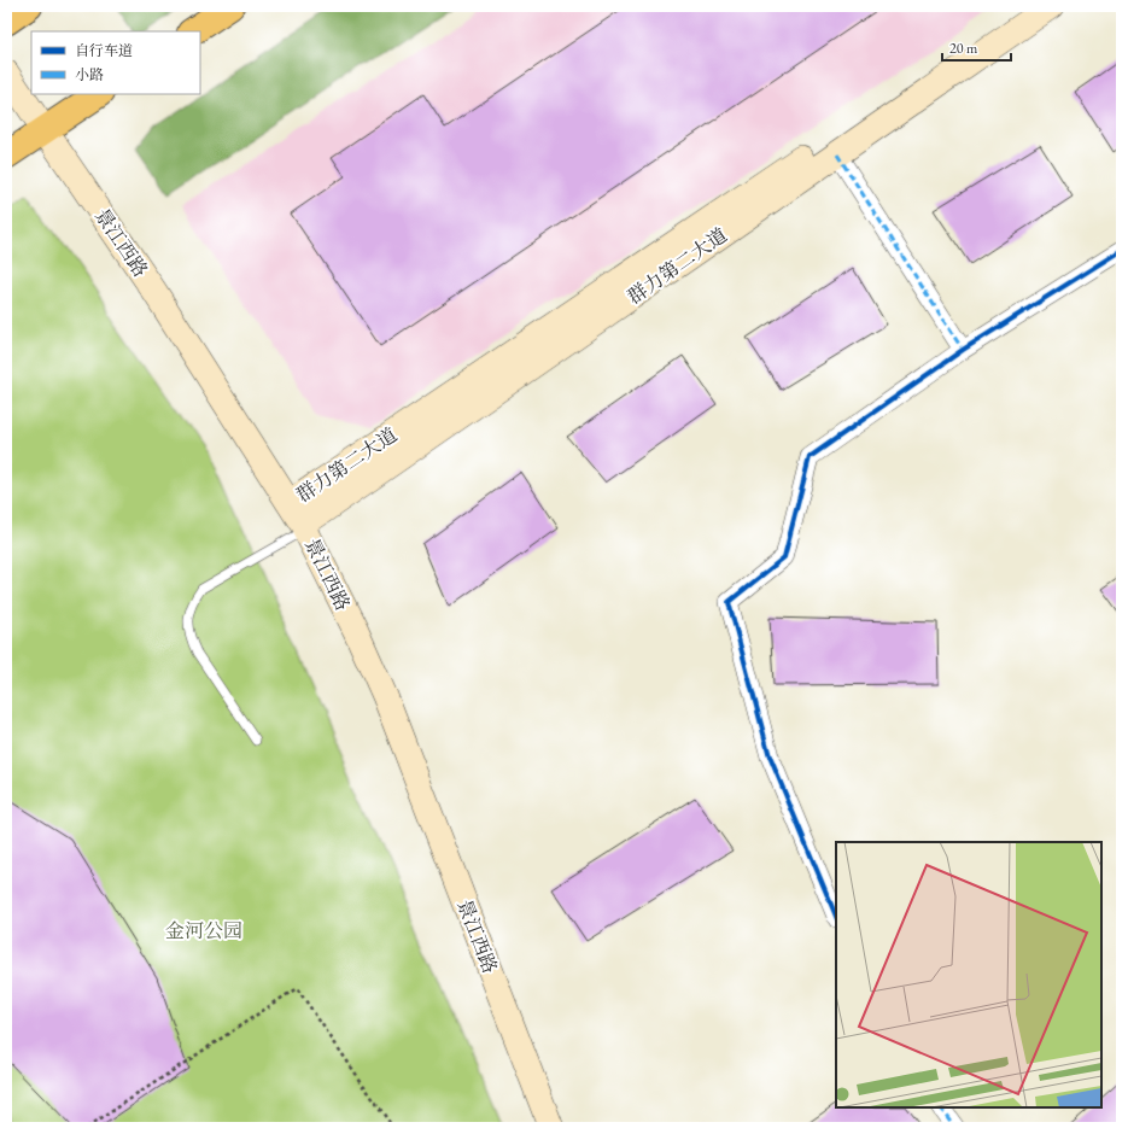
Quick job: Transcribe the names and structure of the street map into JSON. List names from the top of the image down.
{
  "streets": {
    "main road": ["景江西路", "群力第二大道"]
  },
  "crossings": [
    ["景江西路", "群力第二大道"]
  ],
  "parks": ["金河公园"],
  "legend": ["自行车道", "小路"],
  "scale_bar": "20 m"
}
